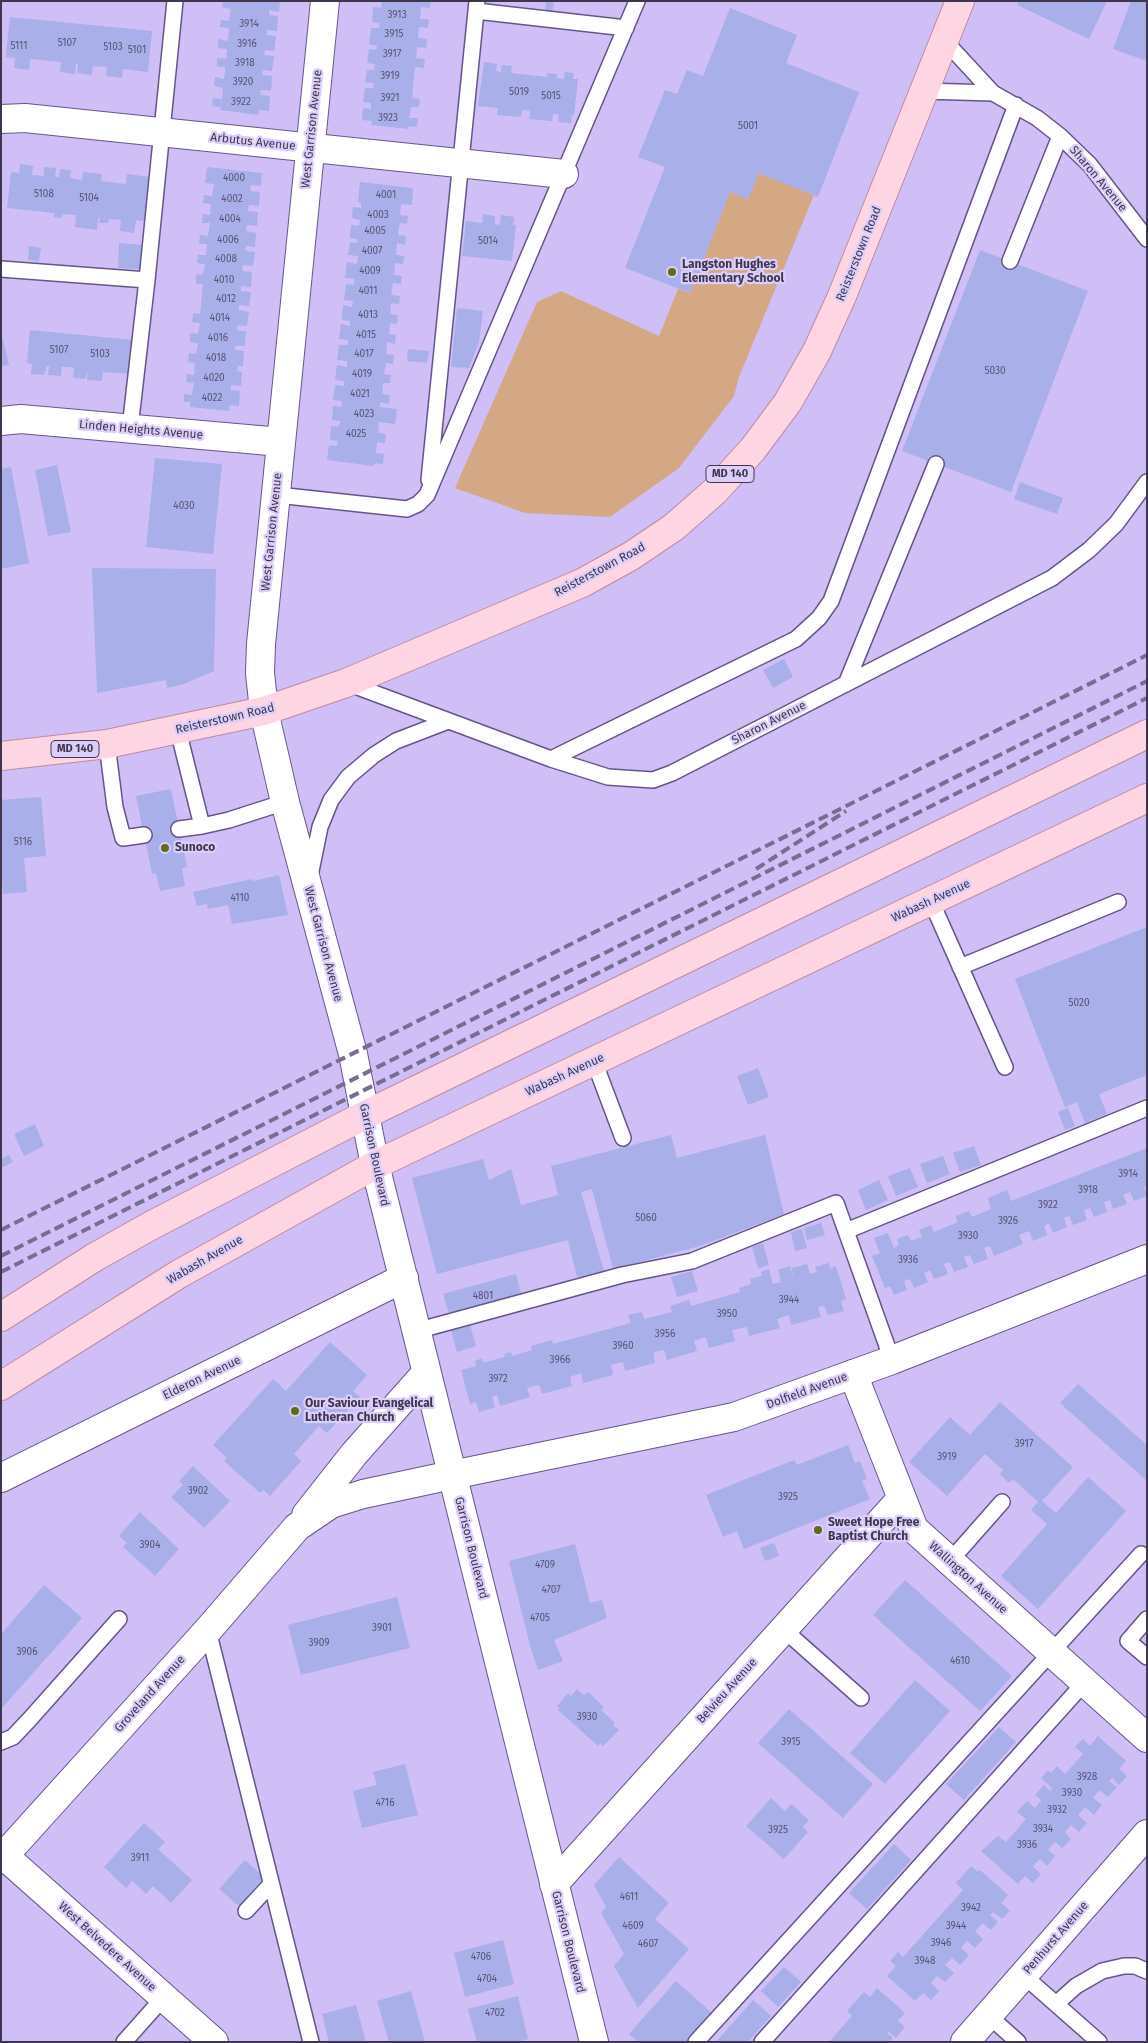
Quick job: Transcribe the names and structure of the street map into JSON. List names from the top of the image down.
{
  "streets": {
    "main road": ["Reisterstown Road", "MD 140", "Wabash Avenue"],
    "street": [
      "West Garrison Avenue",
      "Arbutus Avenue",
      "Linden Heights Avenue",
      "Garrison Boulevard",
      "Elderon Avenue",
      "Dolfield Avenue",
      "Wallington Avenue",
      "Belvieu Avenue",
      "Groveland Avenue",
      "Penhurst Avenue",
      "West Belvedere Avenue"
    ],
    "lane": ["Sharon Avenue"]
  },
  "crossings": [
    ["West Garrison Avenue", "Arbutus Avenue"],
    ["West Garrison Avenue", "Reisterstown Road"],
    ["West Garrison Avenue", "Linden Heights Avenue"],
    ["West Garrison Avenue", "Garrison Boulevard"],
    ["Sharon Avenue", "Reisterstown Road"],
    ["Wabash Avenue", "Garrison Boulevard"],
    ["Garrison Boulevard", "Elderon Avenue"],
    ["Garrison Boulevard", "Dolfield Avenue"],
    ["Garrison Boulevard", "Belvieu Avenue"],
    ["Garrison Boulevard", "Groveland Avenue"],
    ["Dolfield Avenue", "Wallington Avenue"],
    ["Dolfield Avenue", "Groveland Avenue"],
    ["Wallington Avenue", "Belvieu Avenue"],
    ["Groveland Avenue", "West Belvedere Avenue"]
  ],
  "places": [
    "Langston Hughes Elementary School",
    "Sunoco",
    "Our Saviour Evangelical Lutheran Church",
    "Sweet Hope Free Baptist Church"
  ],
  "house_numbers": [
    "3913",
    "3914",
    "3915",
    "5107",
    "3916",
    "5111",
    "5103",
    "5101",
    "3917",
    "3918",
    "3919",
    "3920",
    "5019",
    "5015",
    "3921",
    "3922",
    "3923",
    "5001",
    "4000",
    "5108",
    "4001",
    "5104",
    "4002",
    "4003",
    "4004",
    "4005",
    "4006",
    "5014",
    "4007",
    "4008",
    "4009",
    "4010",
    "4011",
    "4012",
    "4013",
    "4014",
    "4015",
    "4016",
    "5107",
    "5103",
    "4017",
    "4018",
    "5030",
    "4019",
    "4020",
    "4021",
    "4022",
    "4023",
    "4025",
    "4030",
    "5116",
    "4110",
    "5020",
    "3914",
    "3918",
    "3922",
    "5060",
    "3926",
    "3930",
    "3936",
    "4801",
    "3944",
    "3950",
    "3956",
    "3960",
    "3966",
    "3972",
    "3917",
    "3919",
    "3902",
    "3925",
    "3904",
    "4709",
    "4707",
    "4705",
    "3901",
    "3909",
    "3906",
    "4610",
    "3930",
    "3915",
    "3928",
    "3930",
    "4716",
    "3932",
    "3934",
    "3925",
    "3936",
    "3911",
    "4611",
    "3942",
    "4609",
    "3944",
    "3946",
    "4607",
    "4706",
    "3948",
    "4704",
    "4702"
  ]
}
